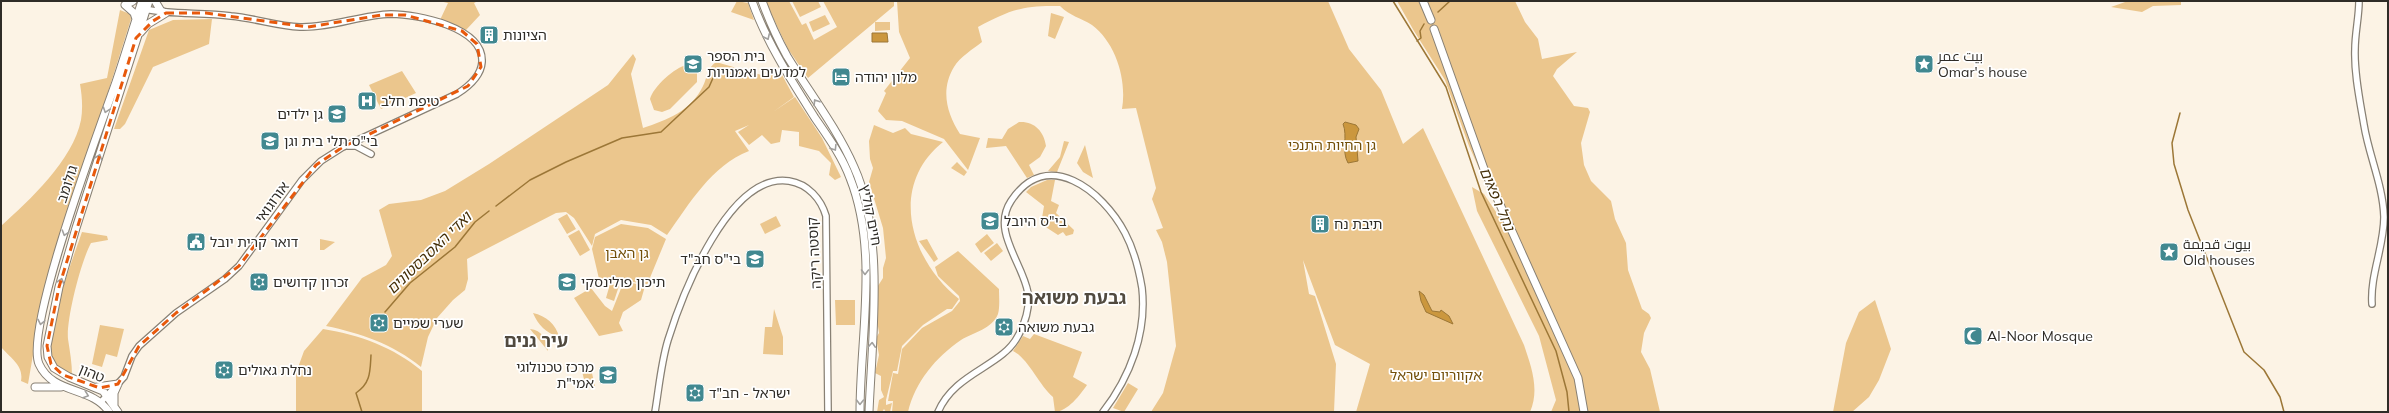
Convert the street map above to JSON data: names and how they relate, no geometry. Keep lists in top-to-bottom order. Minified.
{"streets":{"main road":["גולומב","חיים קוליץ","טהון"],"street":["אורוגואי","קוסטה ריקה"]},"crossings":[["גולומב","טהון"],["אורוגואי","טהון"]],"districts":["גבעת משואה","עיר גנים"],"water":["נחל רפאים","ואדי האסבסטונים"],"parks":["גן החיות התנכי","גן האבן","אקווריום ישראל"],"places":{"building":["הציונות","תיבת נח"],"school or university":["בית הספר למדעים ואמנויות","גן ילדים","בי\"ס תלי בית וגן","בי\"ס היובל","בי\"ס חב\"ד","תיכון פולינסקי","מרכז טכנולוגי אמי\"ת"],"place":["بيت عمر Omar's house","بيوت قديمة Old houses"],"hotel":["מלון יהודה"],"hospital":["טיפת חלב"],"public building":["דואר קרית יובל"],"synagogue":["זכרון קדושים","שערי שמיים","גבעת משואה","נחלת גאולים","ישראל - חב\"ד"],"mosque":["Al-Noor Mosque"]}}
